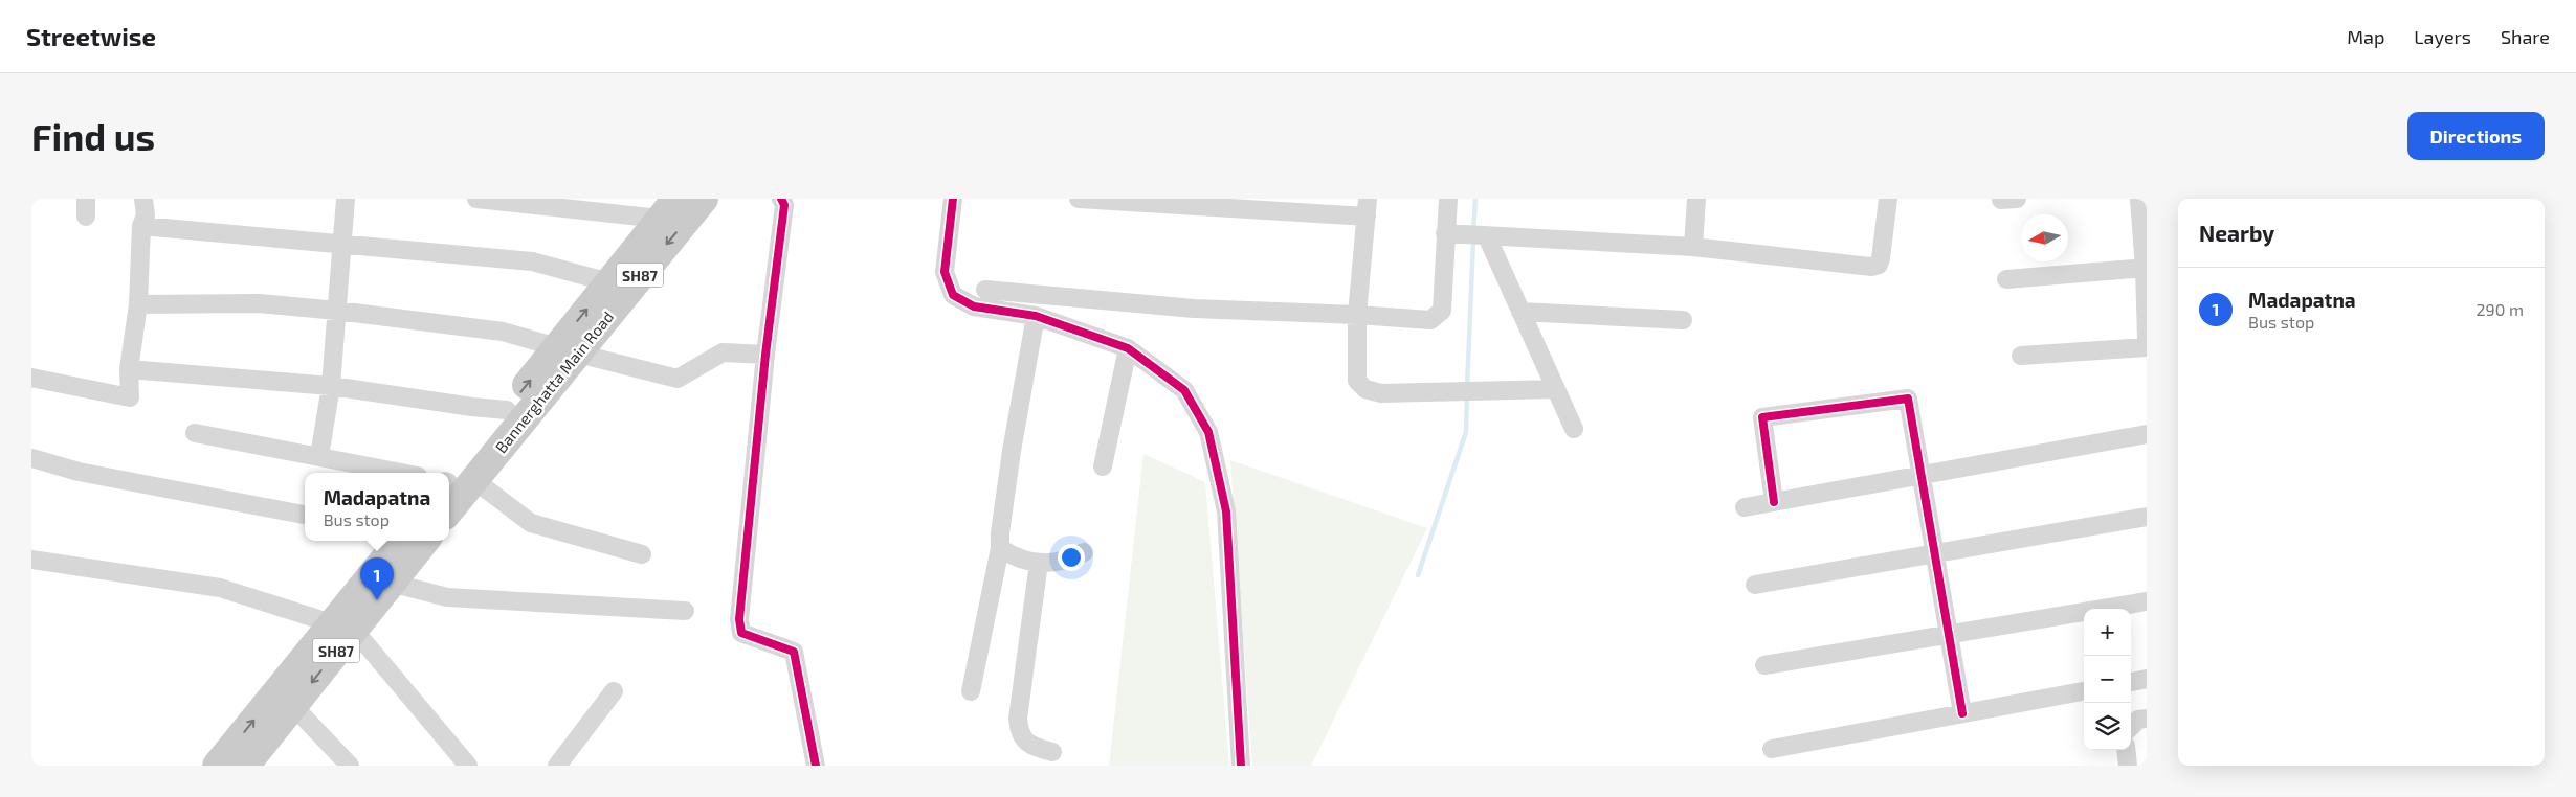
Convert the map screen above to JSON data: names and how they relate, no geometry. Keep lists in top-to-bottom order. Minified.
{"streets":{"main road":["SH87","Bannerghatta Main Road"]},"north":"left","page":{"header":"Streetwise","nav":["Map","Layers","Share"],"buttons":"Directions","title":"Find us","heading":"Nearby","list":[{"mark":"1","name":"Madapatna","note":"Bus stop","value":"290 m"}],"popup":["Madapatna","Bus stop"],"pins":"1","map_buttons":["+","−"]}}
